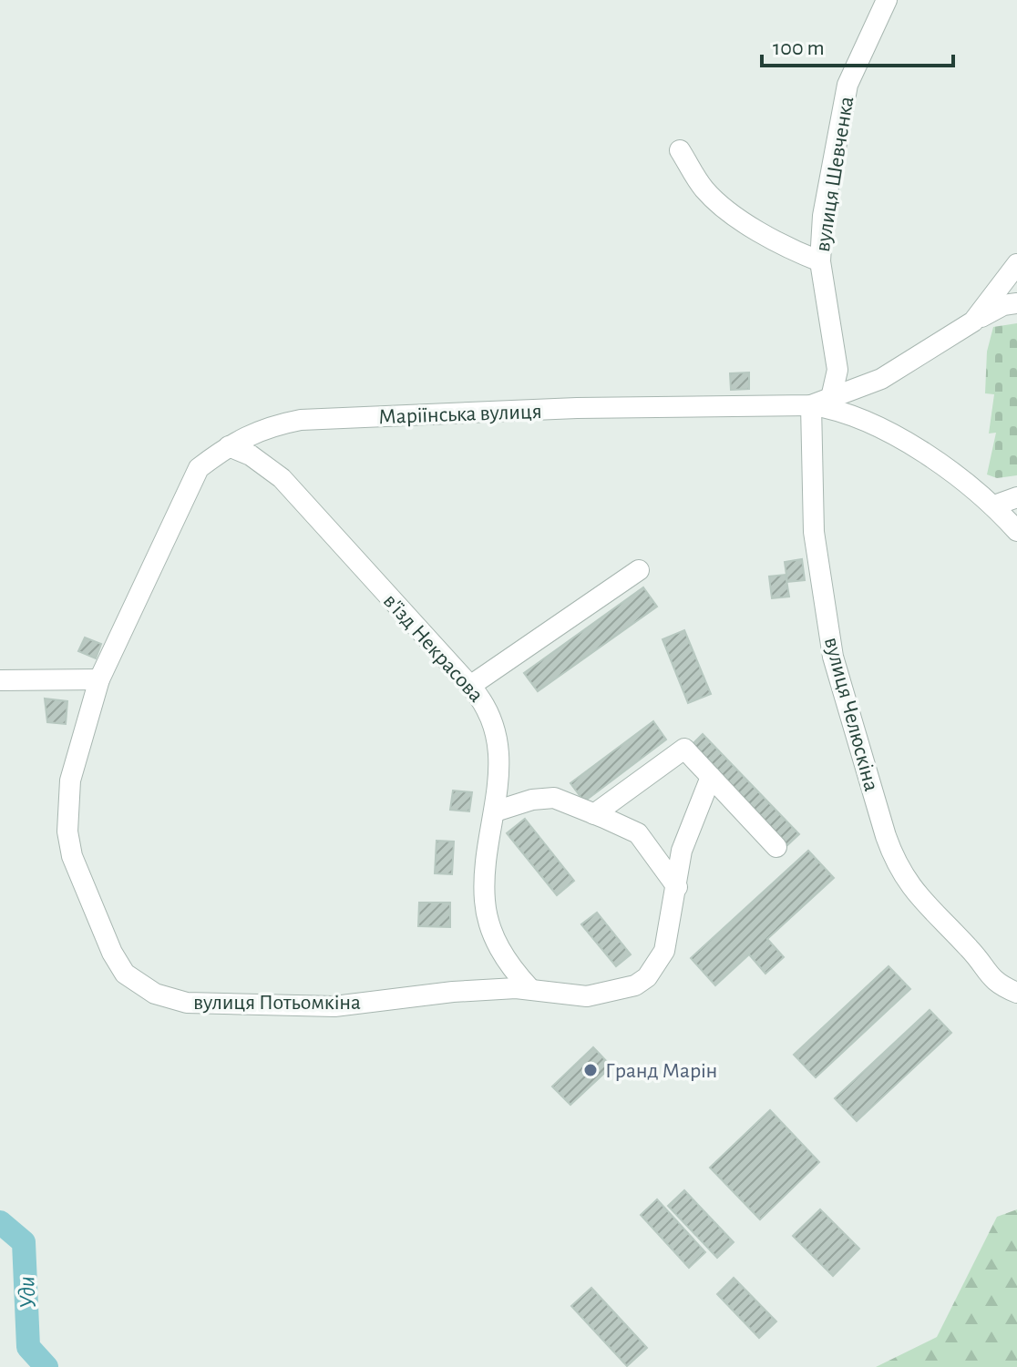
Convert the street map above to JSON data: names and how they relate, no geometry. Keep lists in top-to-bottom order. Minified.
{"streets":{"street":["вулиця Шевченка","Маріїнська вулиця","в'їзд Некрасова","вулиця Челюскіна","вулиця Потьомкіна"]},"crossings":[["вулиця Шевченка","Маріїнська вулиця"],["Маріїнська вулиця","в'їзд Некрасова"],["Маріїнська вулиця","вулиця Челюскіна"],["Маріїнська вулиця","вулиця Потьомкіна"],["в'їзд Некрасова","вулиця Потьомкіна"]],"water":["Уди"],"places":["Гранд Марін"],"scale_bar":"100 m"}
